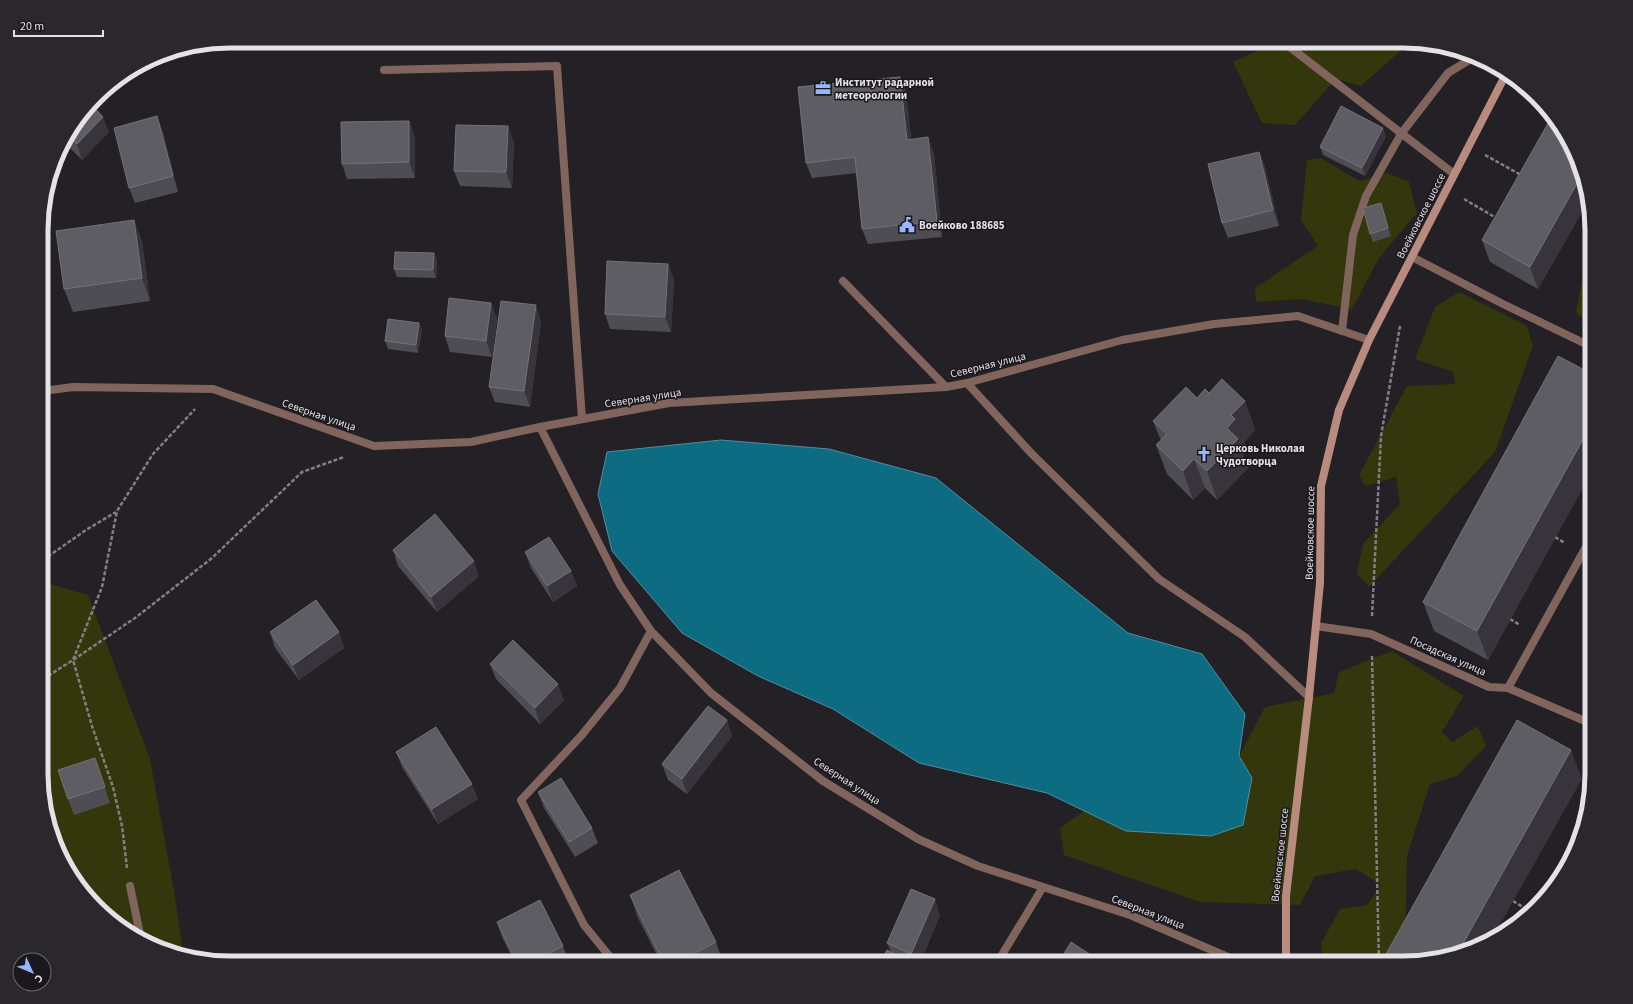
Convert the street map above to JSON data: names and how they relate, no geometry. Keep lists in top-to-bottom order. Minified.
{"streets":{"street":["Воейковское шоссе","Северная улица","Посадская улица"]},"crossings":[["Воейковское шоссе","Северная улица"],["Воейковское шоссе","Посадская улица"]],"places":{"office":["Институт радарной метеорологии"],"public building":["Воейково 188685"],"church":["Церковь Николая Чудотворца"]},"scale_bar":"20 m","north":"bottom right"}
